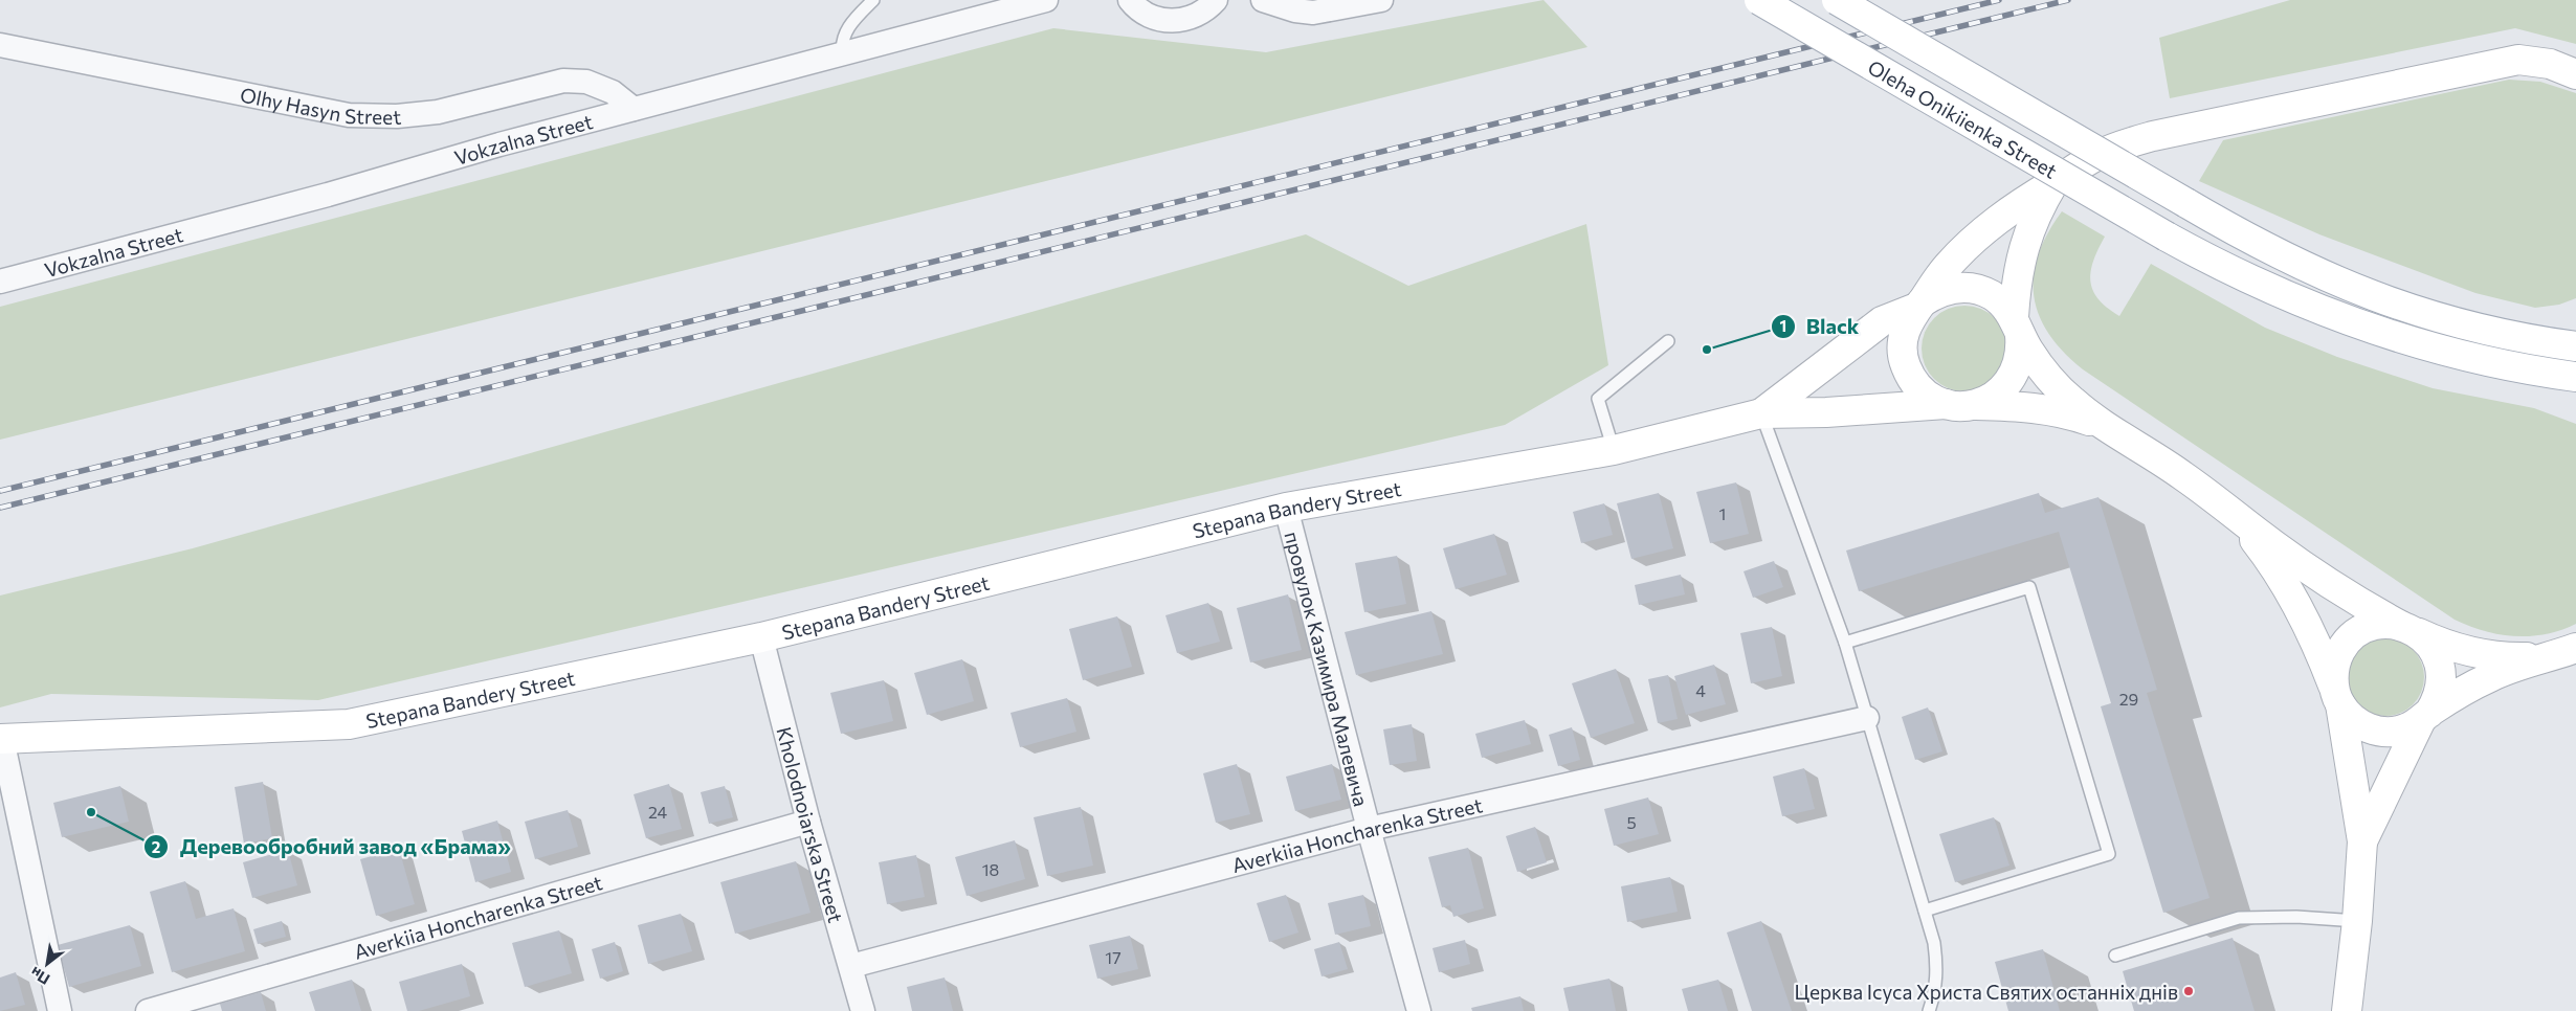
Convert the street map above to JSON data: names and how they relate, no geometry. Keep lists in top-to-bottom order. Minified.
{"streets":{"main road":["Oleha Onikiienka Street","Stepana Bandery Street"],"street":["Olhy Hasyn Street","Vokzalna Street","провулок Казимира Малевича","Kholodnoiarska Street","Averkiia Honcharenka Street"]},"crossings":[["Olhy Hasyn Street","Vokzalna Street"],["Stepana Bandery Street","провулок Казимира Малевича"],["Stepana Bandery Street","Kholodnoiarska Street"],["провулок Казимира Малевича","Averkiia Honcharenka Street"],["Kholodnoiarska Street","Averkiia Honcharenka Street"]],"places":["Black","Деревообробний завод «Брама»","Церква Ісуса Христа Святих останніх днів"],"house_numbers":["1","4","29","24","5","18","17"],"north":"bottom left"}
